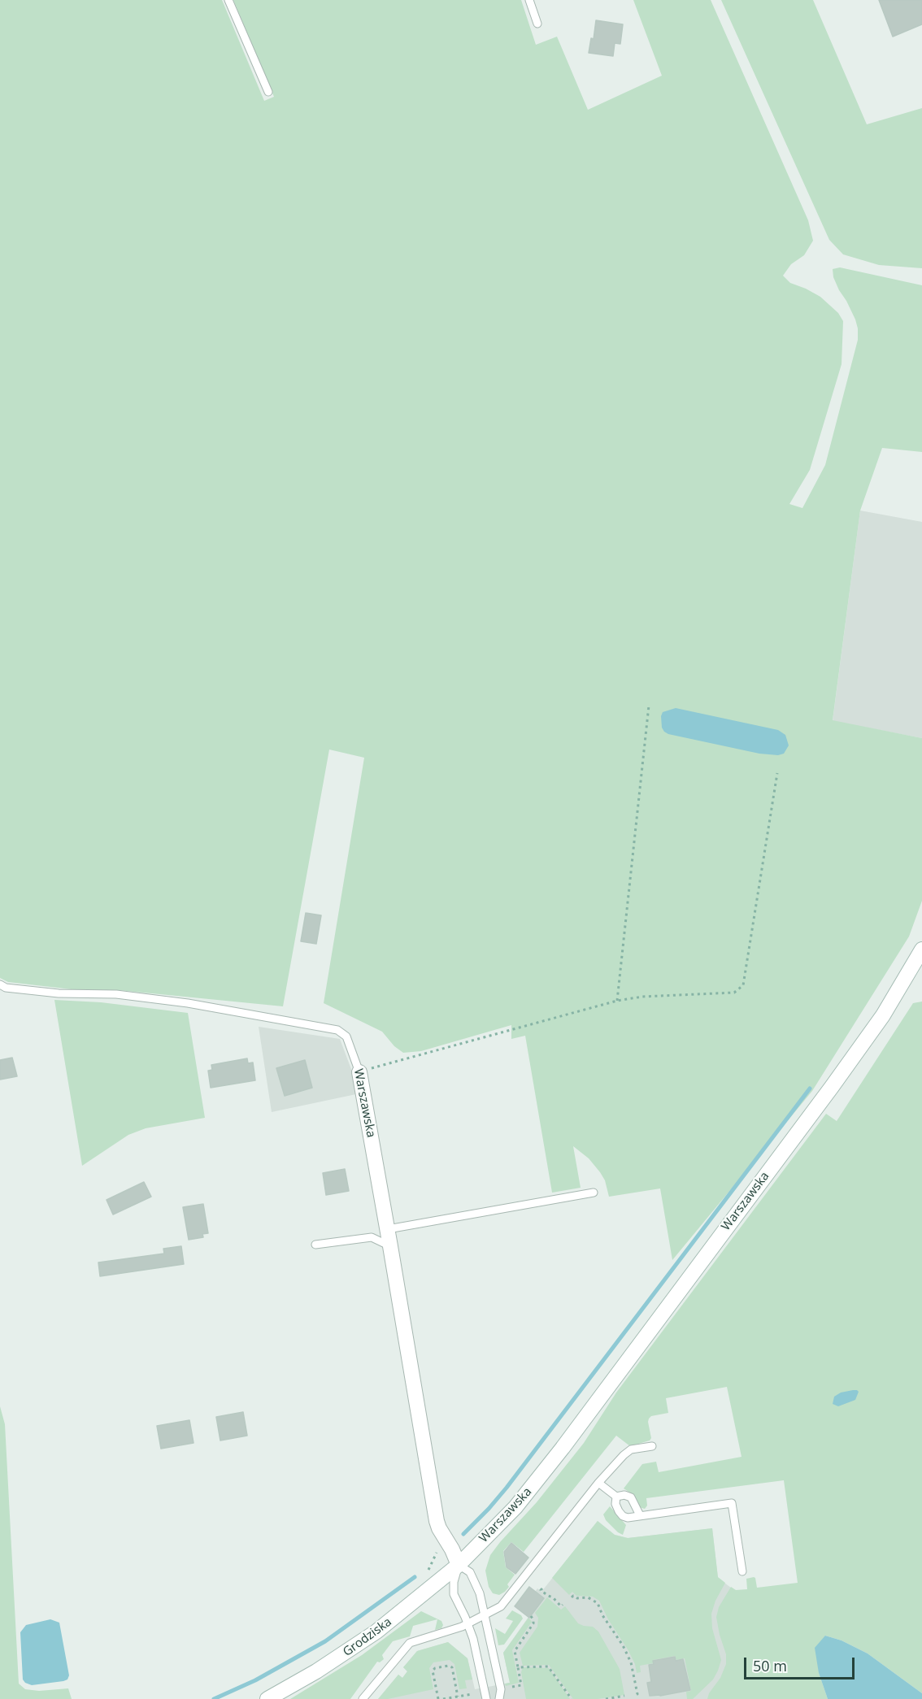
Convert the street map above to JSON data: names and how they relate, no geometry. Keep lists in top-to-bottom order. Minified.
{"streets":{"main road":["Warszawska","Grodziska"]},"crossings":[["Warszawska","Grodziska"]],"scale_bar":"50 m"}
